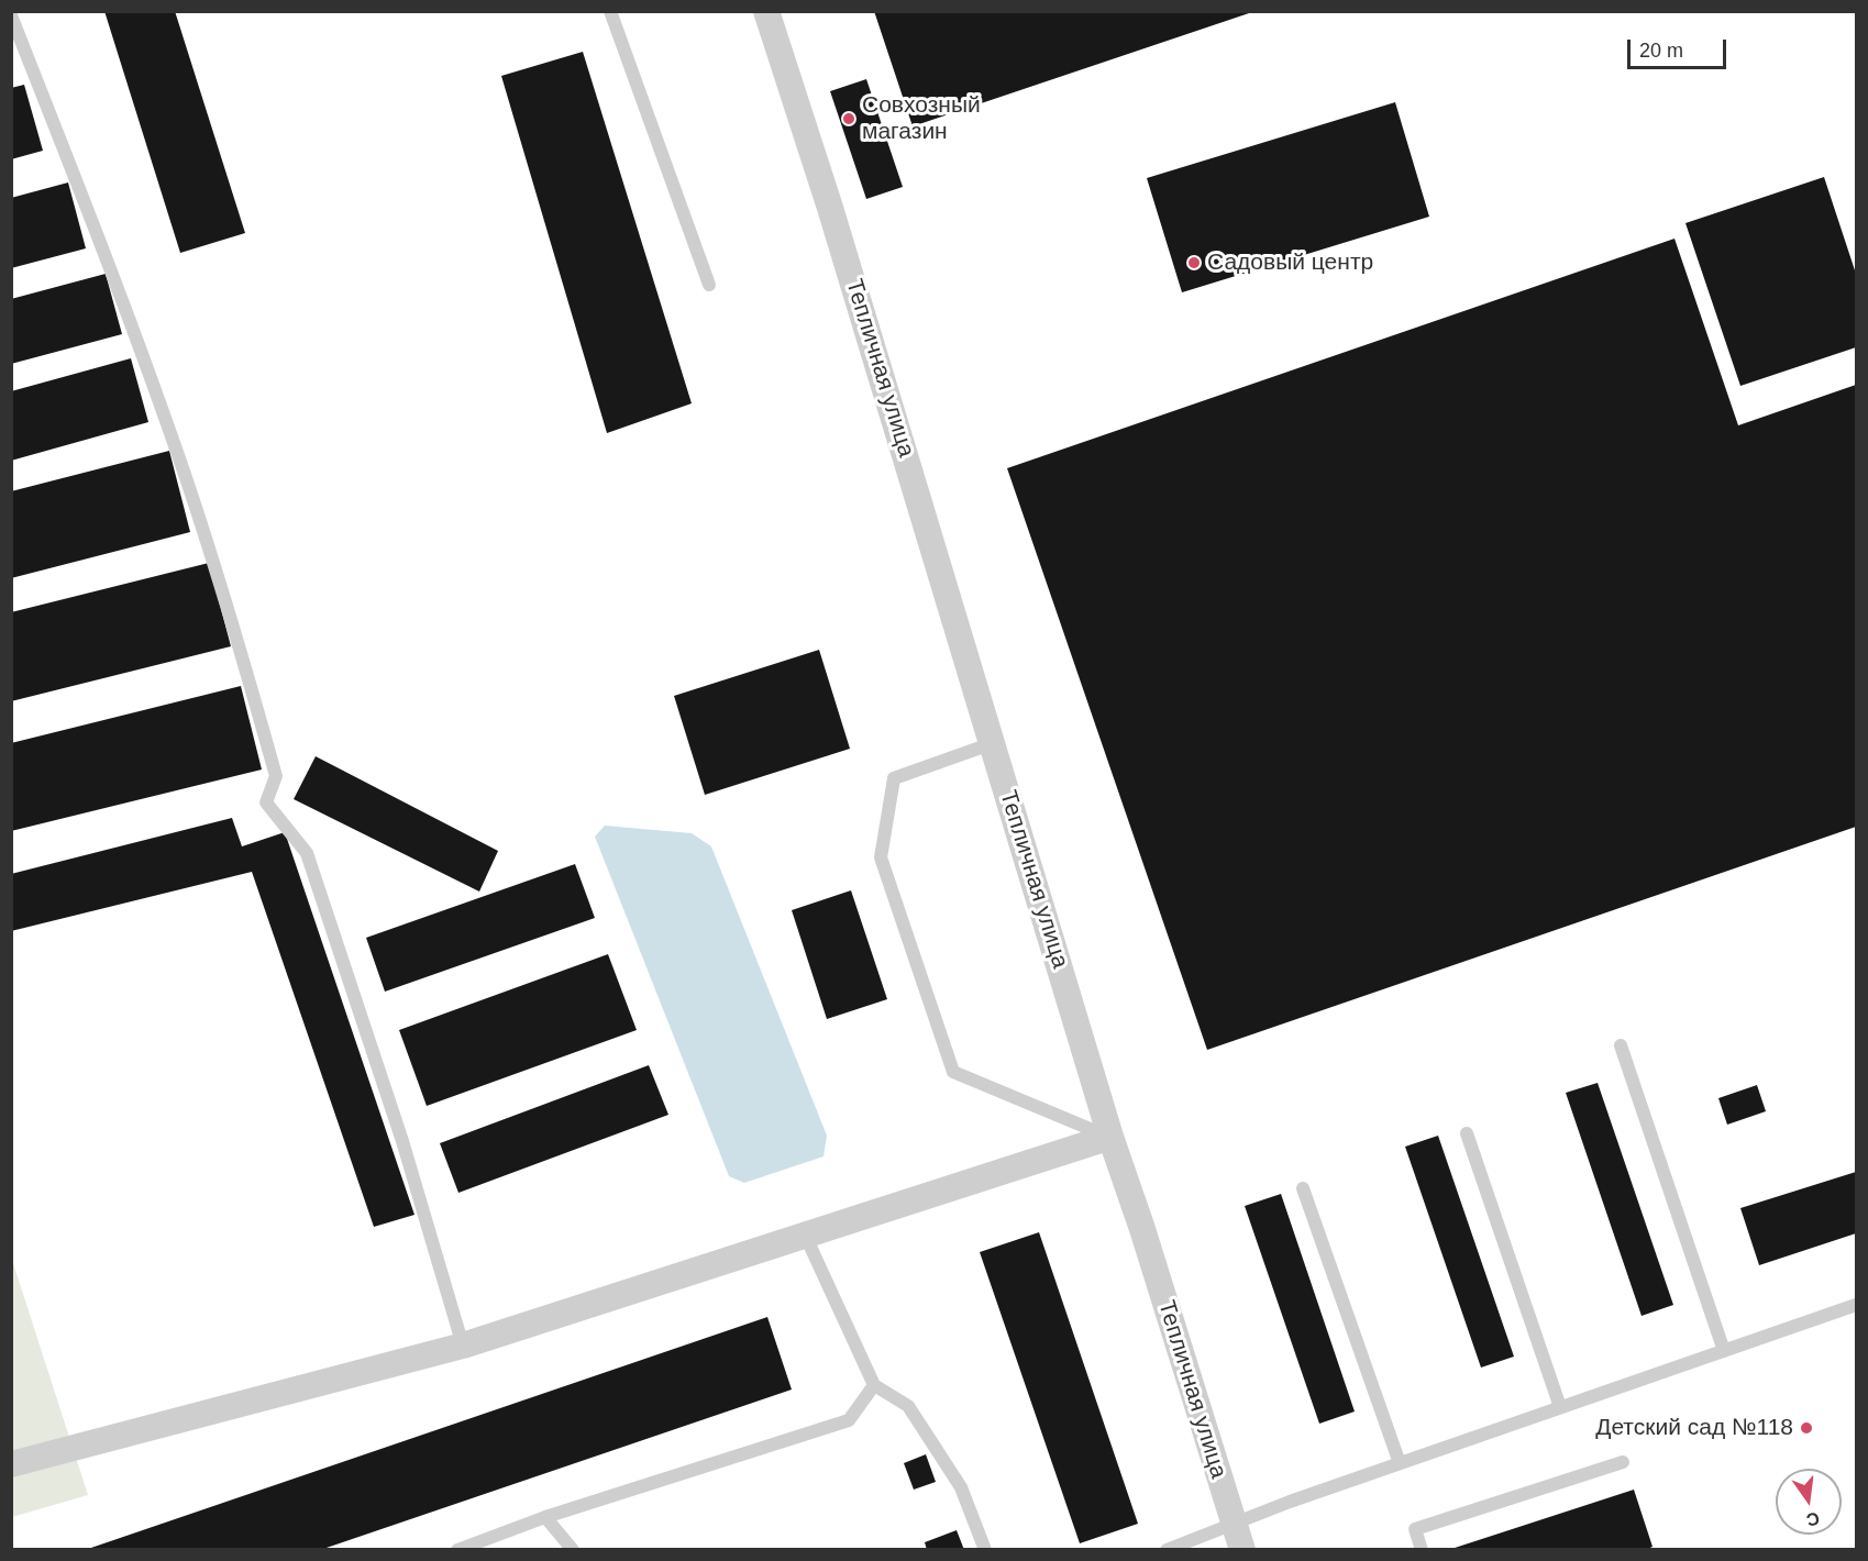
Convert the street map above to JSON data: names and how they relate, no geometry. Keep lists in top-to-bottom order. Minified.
{"streets":{"street":["Тепличная улица"]},"places":["Совхозный магазин","Садовый центр","Детский сад №118"],"scale_bar":"20 m","north":"bottom"}
